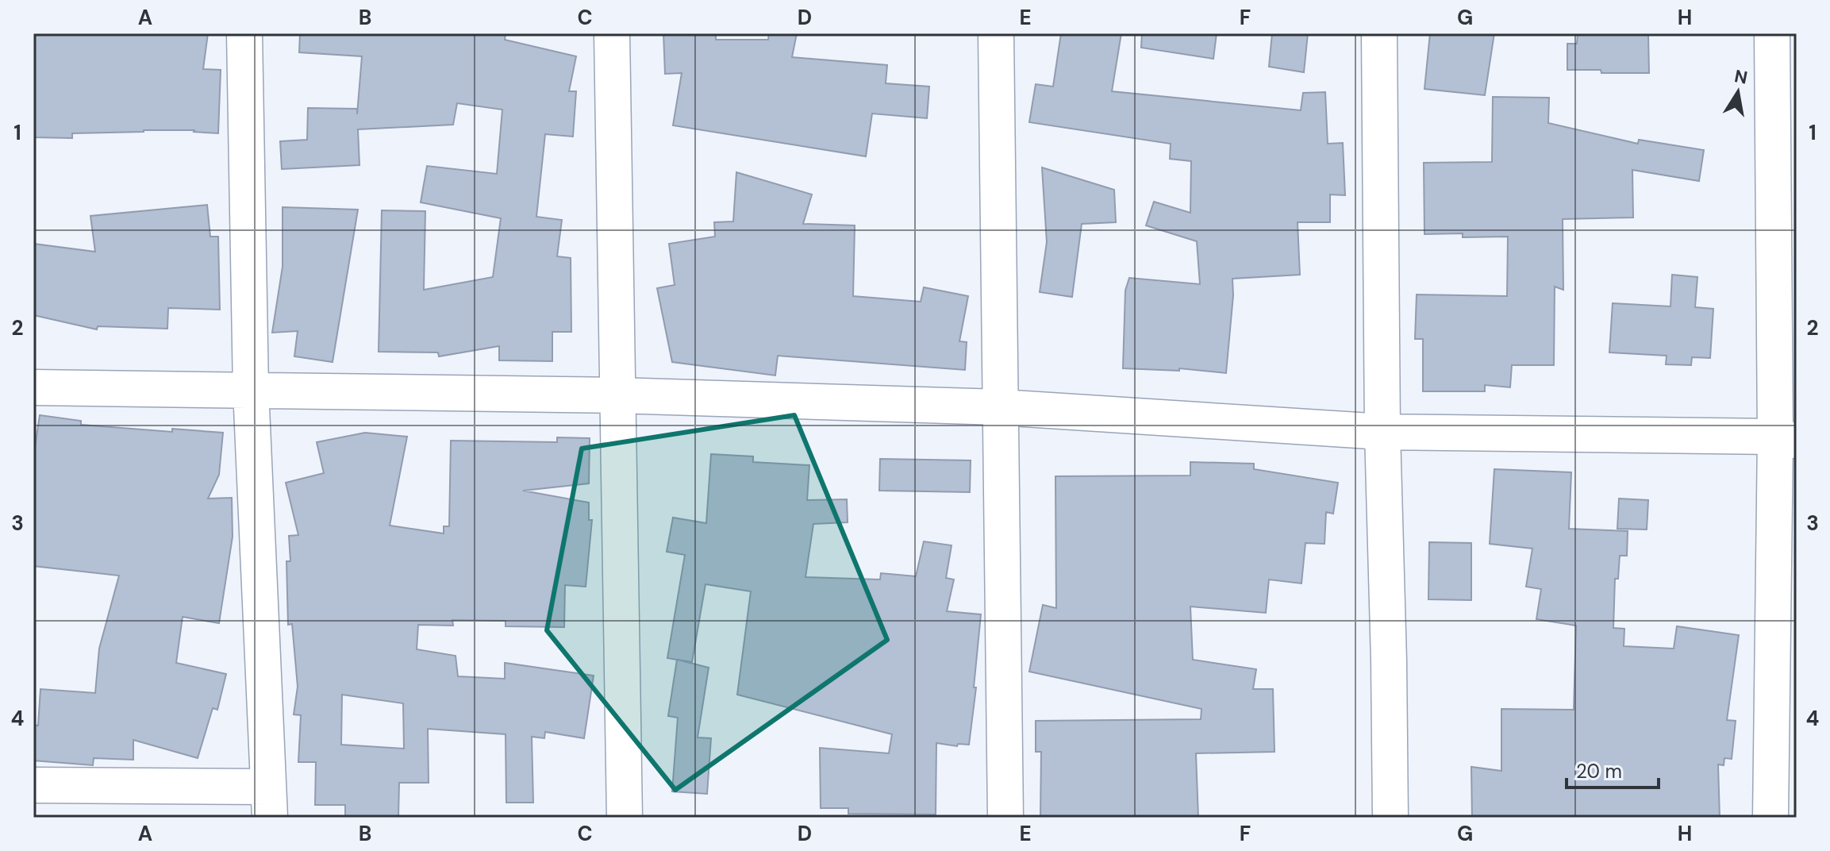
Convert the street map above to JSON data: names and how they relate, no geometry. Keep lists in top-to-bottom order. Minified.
{"scale_bar":"20 m","north":"top","grid":{"columns":["A","B","C","D","E","F","G","H"],"rows":["1","2","3","4"]}}
